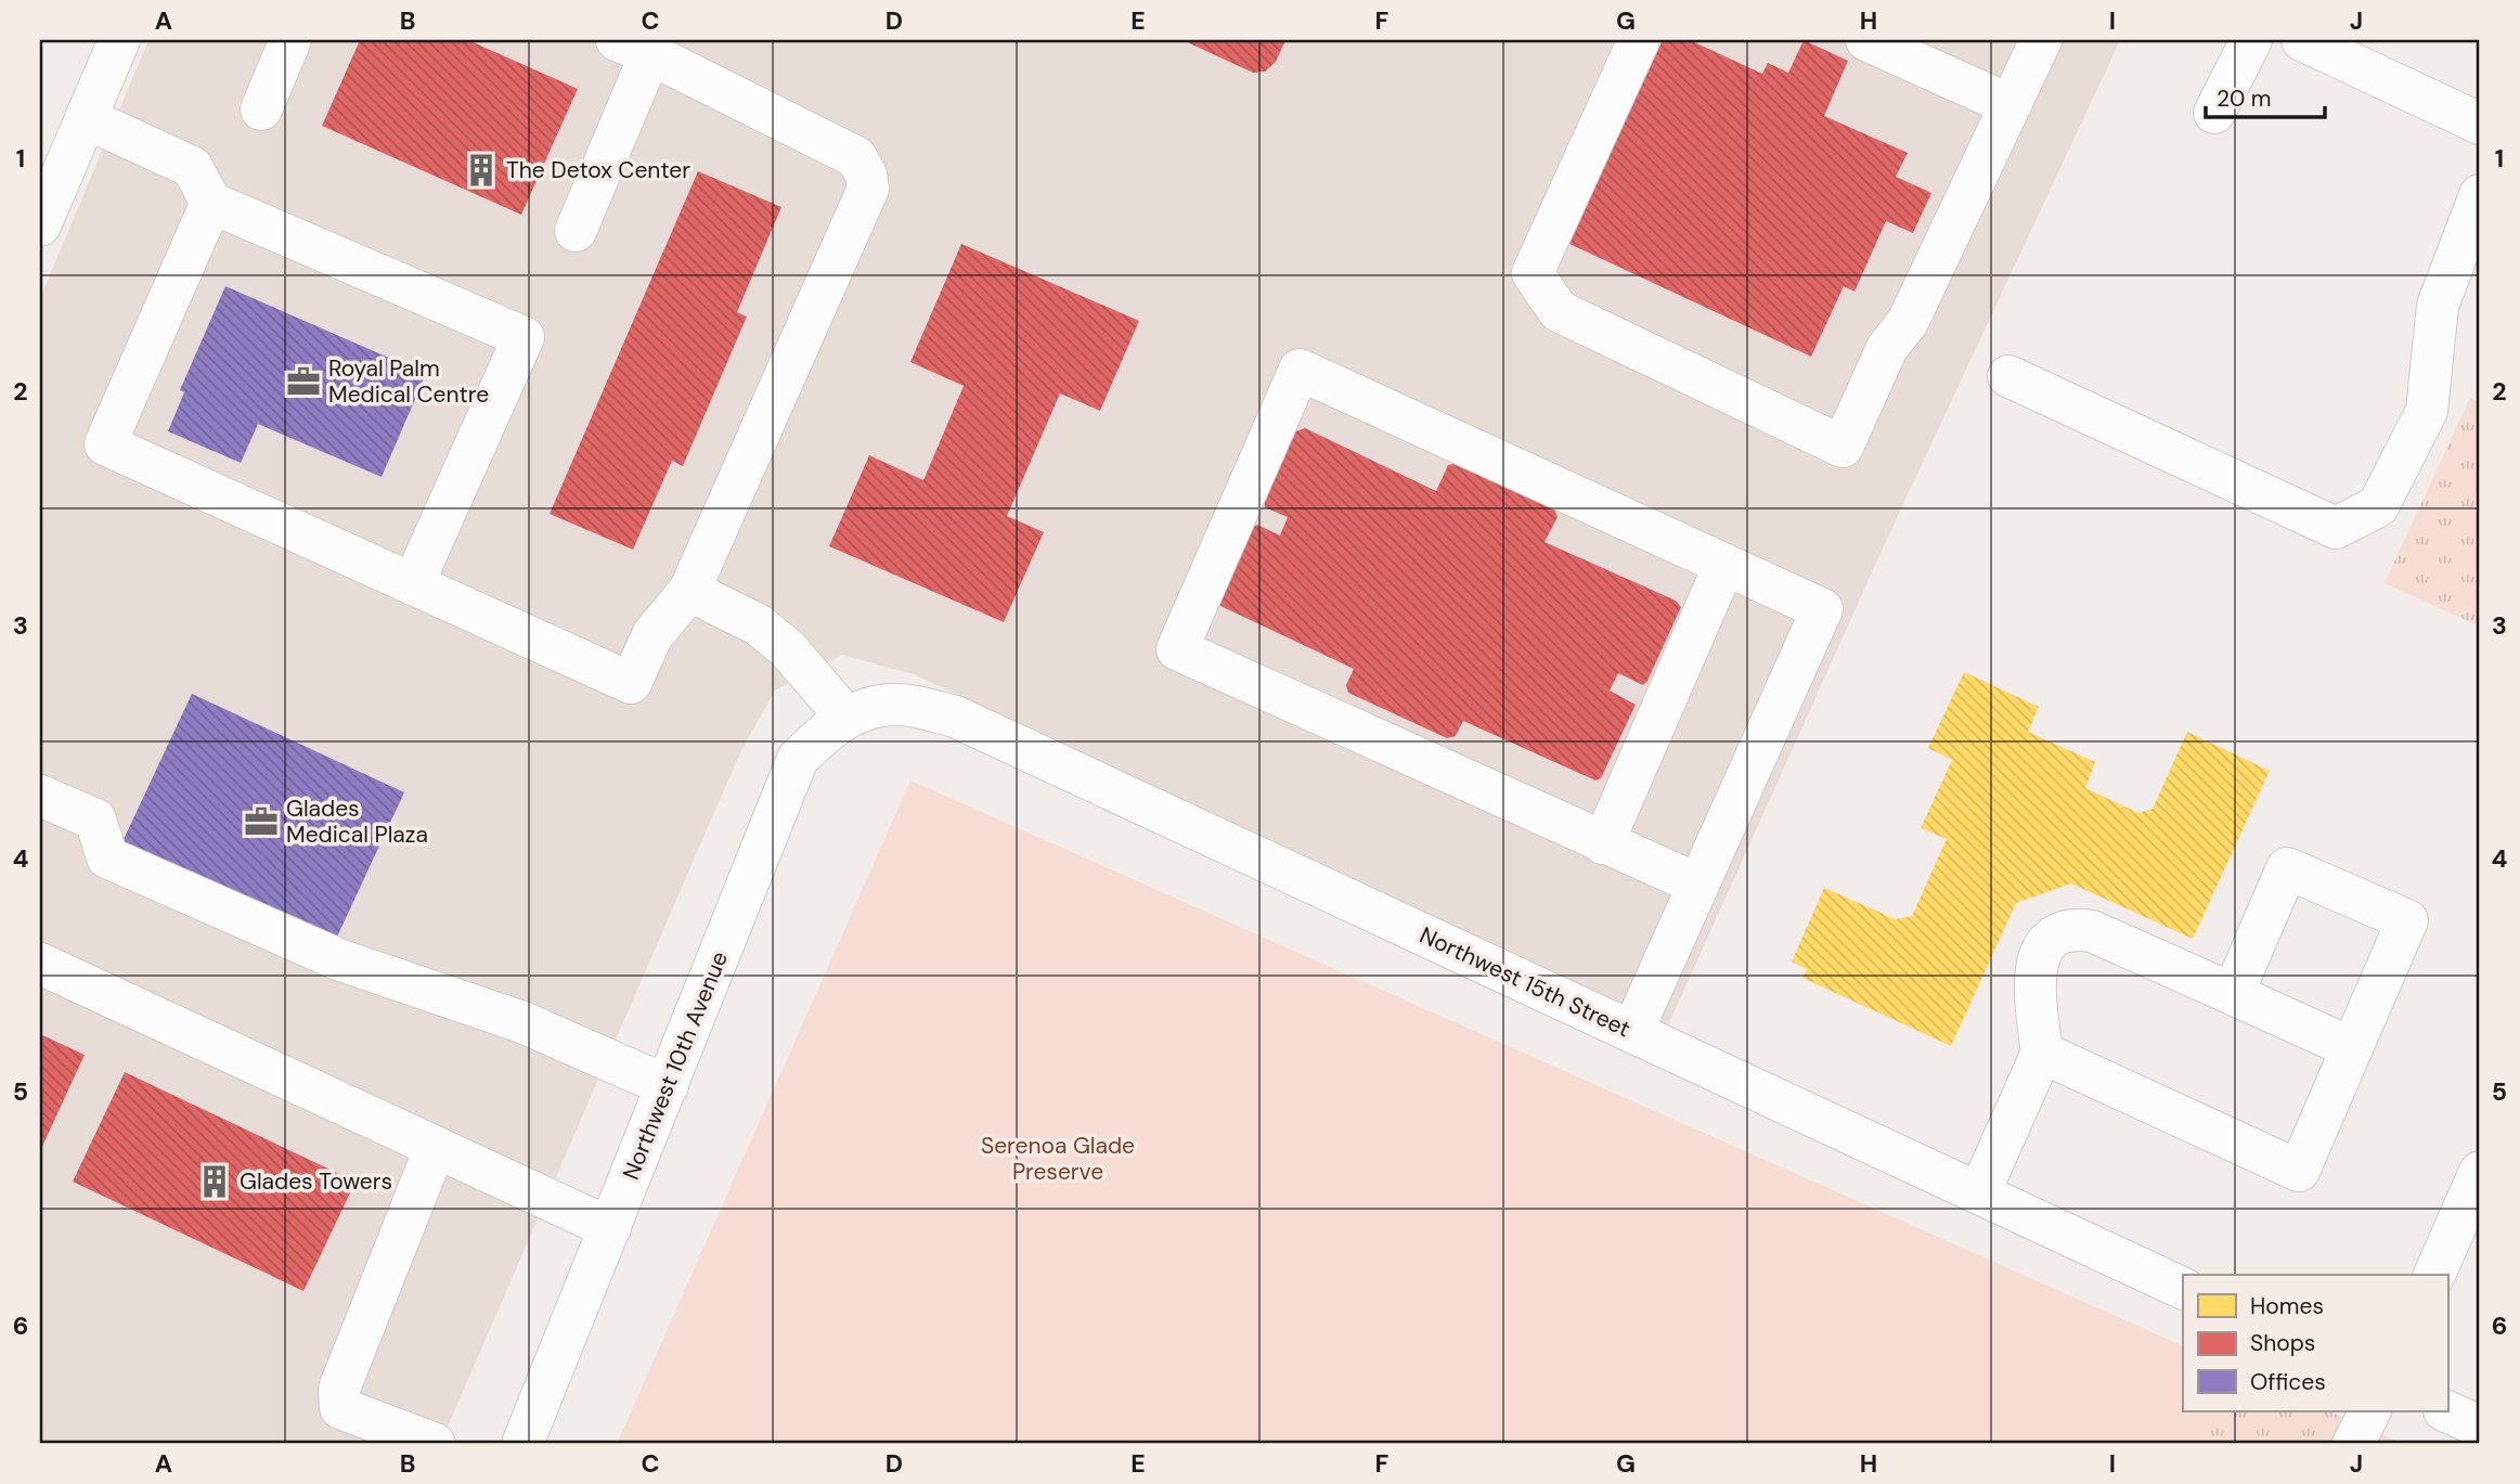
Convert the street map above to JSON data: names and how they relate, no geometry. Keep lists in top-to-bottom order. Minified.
{"streets":{"street":["Northwest 15th Street","Northwest 10th Avenue"]},"crossings":[["Northwest 15th Street","Northwest 10th Avenue"]],"parks":["Serenoa Glade Preserve"],"places":{"building":["The Detox Center","Glades Towers"],"office":["Royal Palm Medical Centre","Glades Medical Plaza"]},"legend":["Homes","Shops","Offices"],"scale_bar":"20 m","grid":{"columns":["A","B","C","D","E","F","G","H","I","J"],"rows":["1","2","3","4","5","6"]}}
